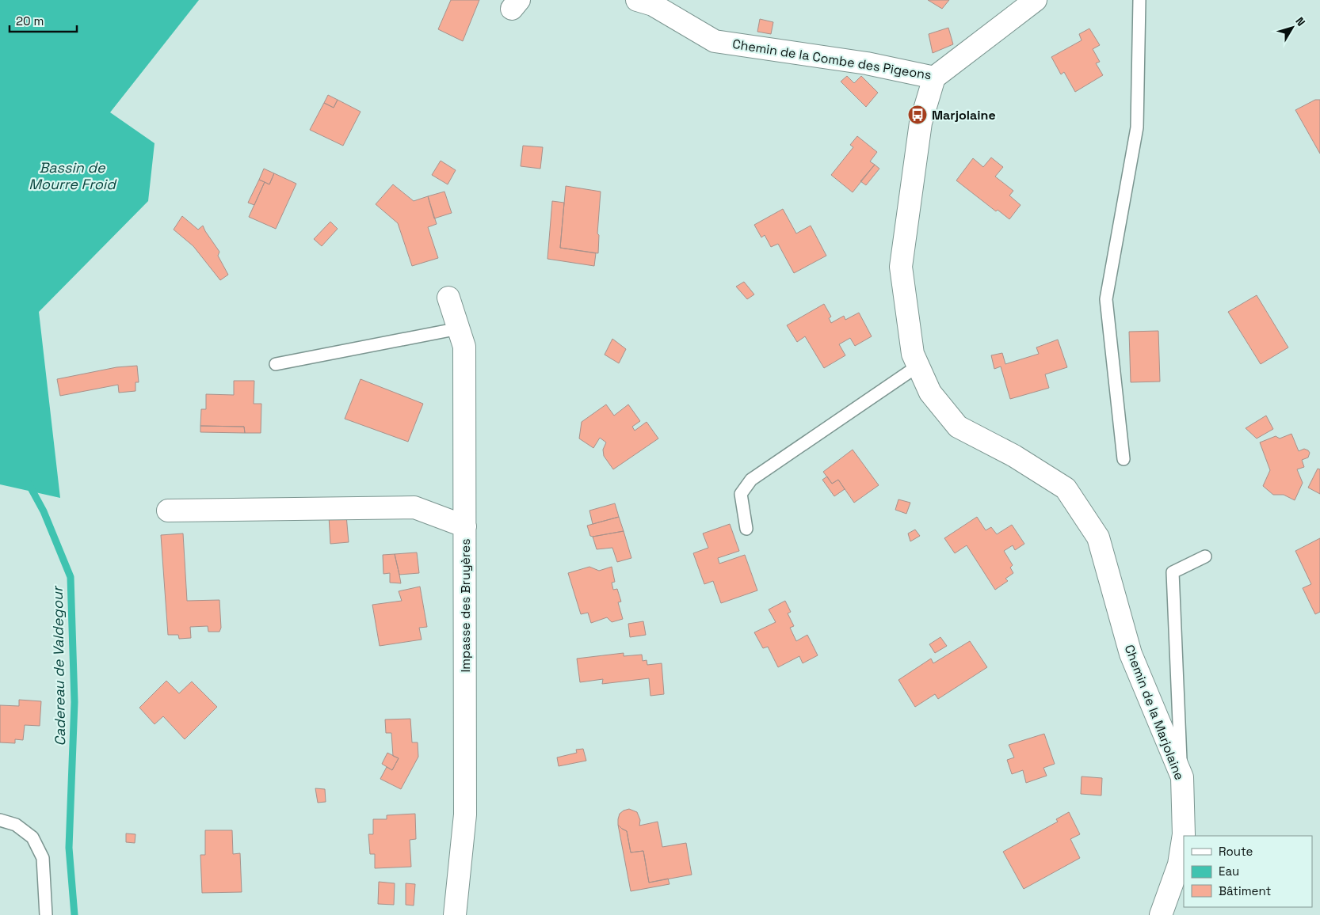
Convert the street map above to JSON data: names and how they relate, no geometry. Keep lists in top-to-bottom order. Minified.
{"streets":{"street":["Chemin de la Combe des Pigeons","Impasse des Bruyères","Chemin de la Marjolaine"]},"crossings":[["Chemin de la Combe des Pigeons","Chemin de la Marjolaine"]],"water":["Bassin de Mourre Froid","Cadereau de Valdegour"],"places":{"bus stop":["Marjolaine"]},"legend":["Route","Eau","Bâtiment"],"scale_bar":"20 m","north":"top right"}
